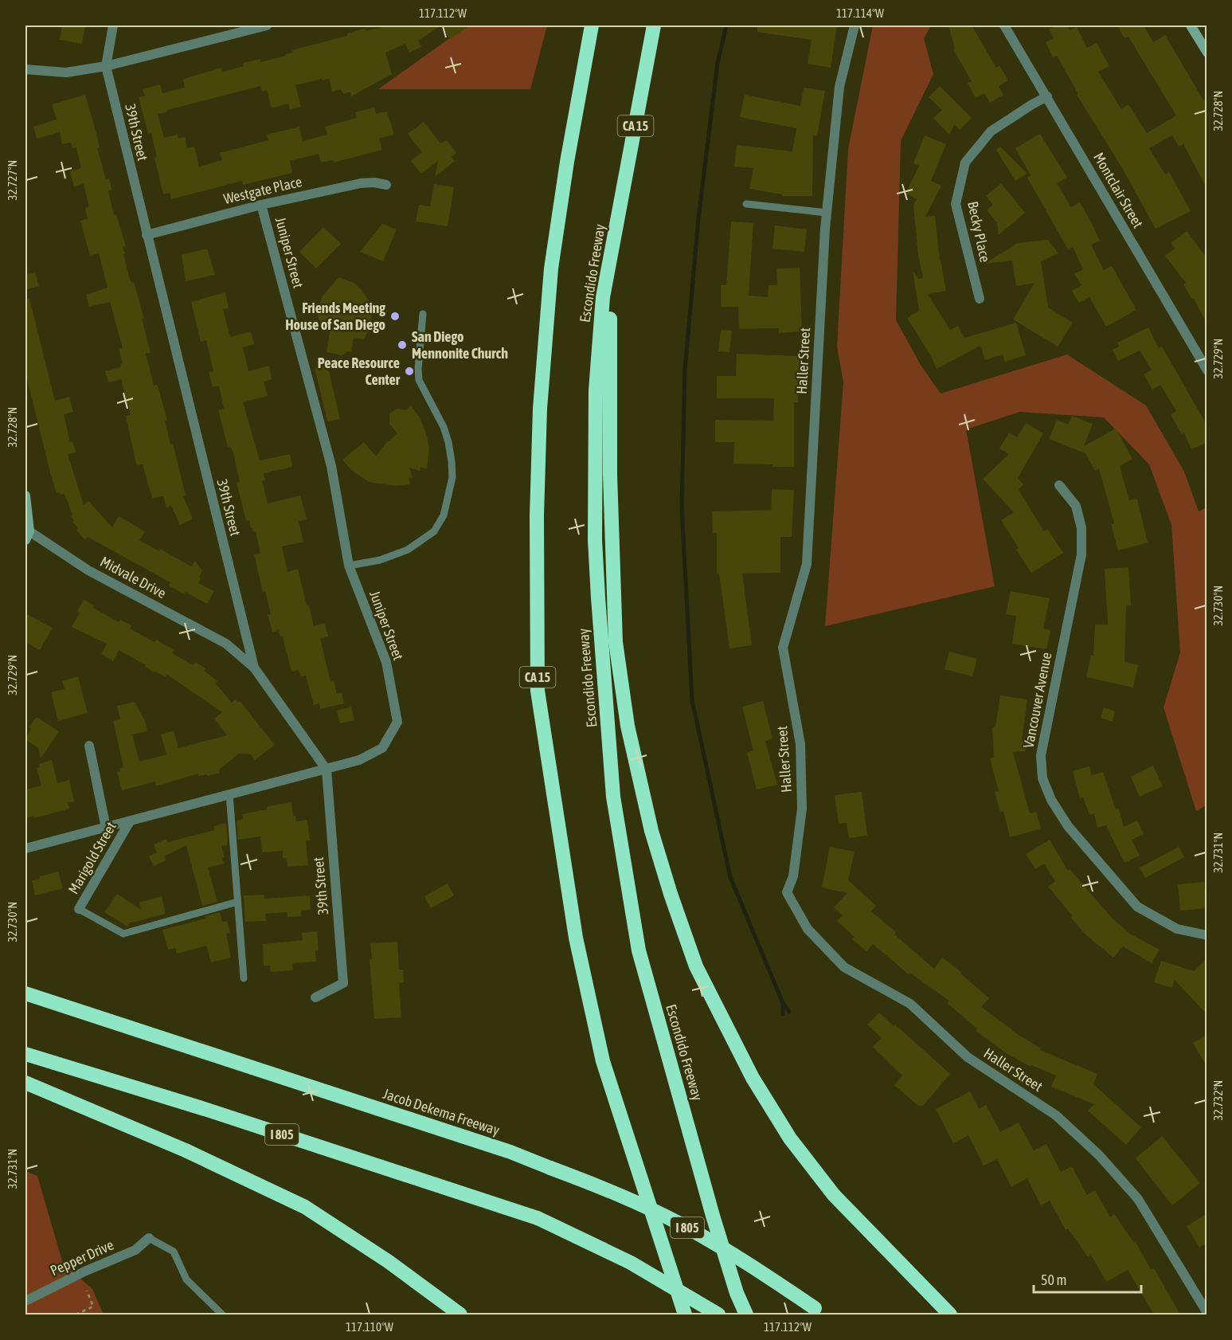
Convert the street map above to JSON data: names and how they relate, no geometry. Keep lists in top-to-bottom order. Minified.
{"streets":{"highway":["CA 15","Escondido Freeway","Jacob Dekema Freeway","I 805"],"street":["39th Street","Westgate Place","Montclair Street","Becky Place","Juniper Street","Haller Street","Midvale Drive","Vancouver Avenue","Marigold Street","Pepper Drive"]},"crossings":[["39th Street","Westgate Place"],["39th Street","Juniper Street"],["39th Street","Midvale Drive"],["Westgate Place","Juniper Street"],["Montclair Street","Becky Place"],["Juniper Street","Marigold Street"]],"places":["Friends Meeting House of San Diego","San Diego Mennonite Church","Peace Resource Center"],"scale_bar":"50 m","coordinates":["117.112°W","117.114°W","32.728°N","32.727°N","32.729°N","32.730°N","32.731°N","32.732°N","117.110°W"]}
